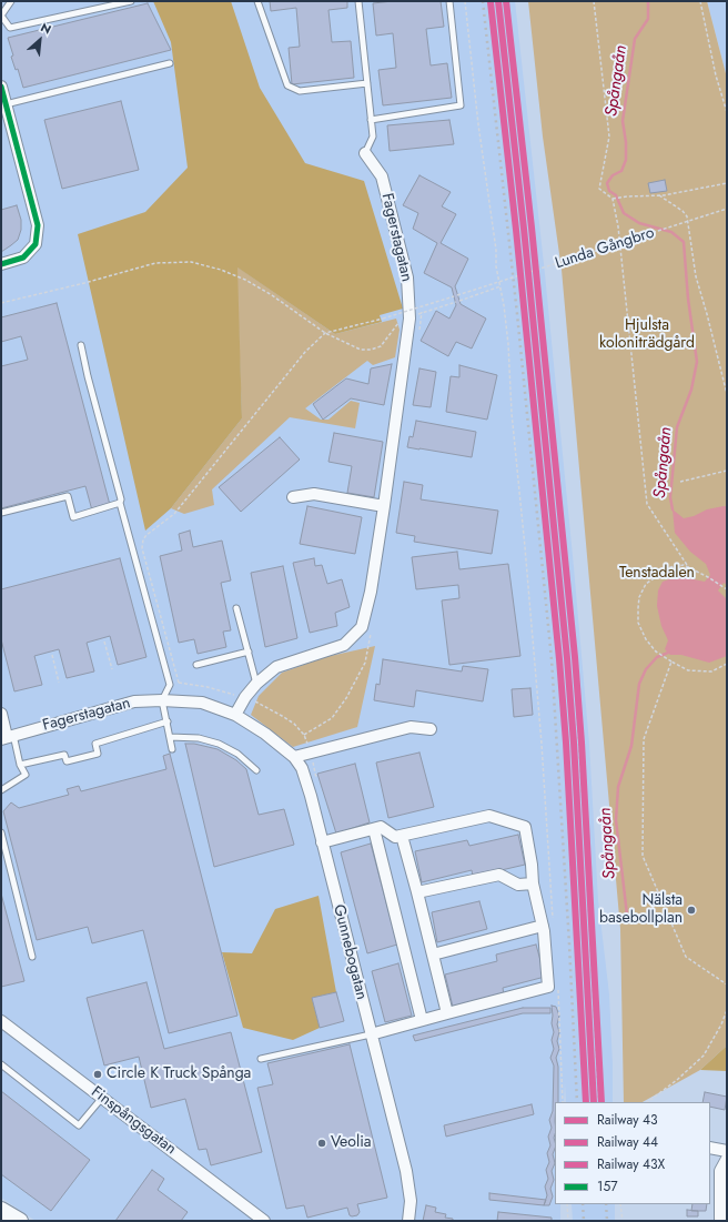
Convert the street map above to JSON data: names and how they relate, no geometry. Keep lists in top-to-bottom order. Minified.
{"streets":{"street":["Fagerstagatan","Gunnebogatan","Finspångsgatan"],"path":["Lunda Gångbro"]},"crossings":[["Fagerstagatan","Gunnebogatan"]],"water":["Spångaån"],"parks":["Hjulsta koloniträdgård","Tenstadalen"],"places":["Nälsta basebollplan","Circle K Truck Spånga","Veolia"],"lines":["rail line 43","rail line 43X","rail line 44","transit line 157"],"legend":["Railway 43","Railway 44","Railway 43X","157"],"north":"top right"}
